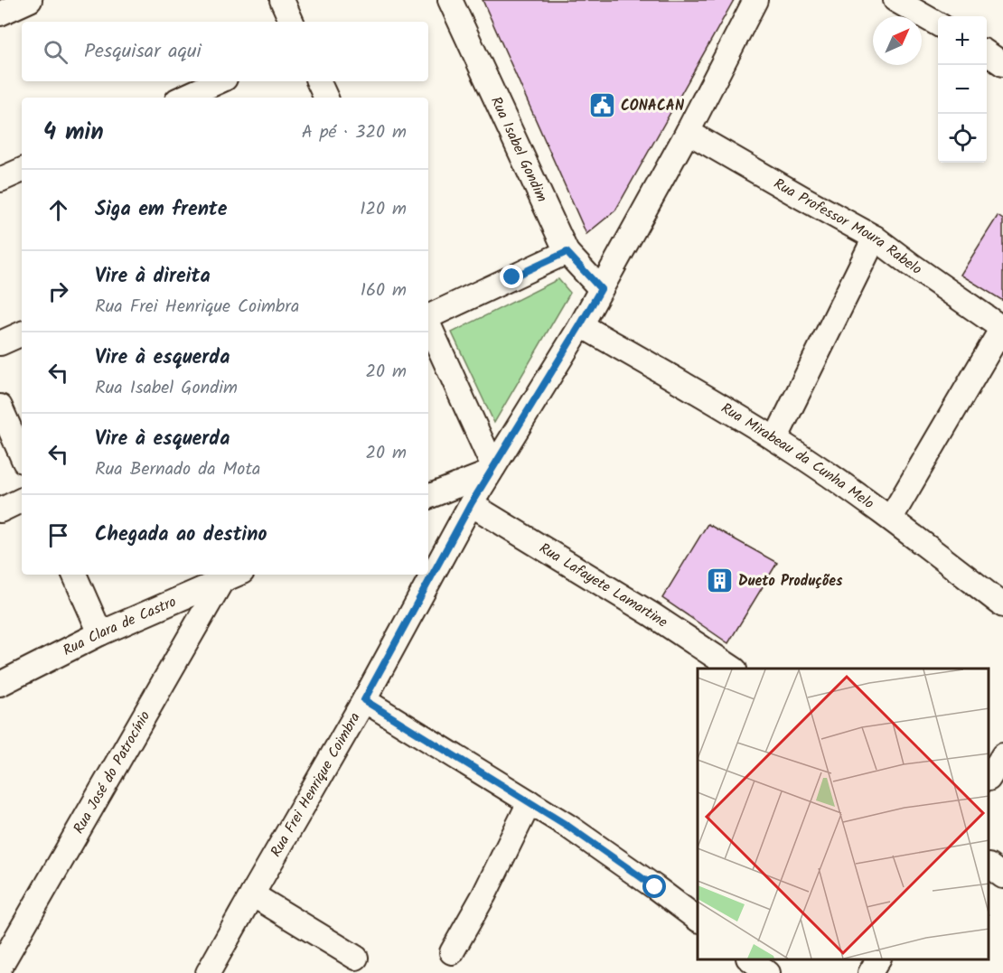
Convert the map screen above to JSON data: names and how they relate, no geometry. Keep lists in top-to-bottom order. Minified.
{"streets":{"street":["Rua Isabel Gondim","Rua Professor Moura Rabelo","Rua Mirabeau da Cunha Melo","Rua Lafayete Lamartine","Rua Clara de Castro","Rua José do Patrocínio","Rua Frei Henrique Coimbra"]},"crossings":[["Rua Isabel Gondim","Rua Frei Henrique Coimbra"],["Rua Professor Moura Rabelo","Rua Frei Henrique Coimbra"],["Rua Mirabeau da Cunha Melo","Rua Frei Henrique Coimbra"],["Rua Lafayete Lamartine","Rua Frei Henrique Coimbra"],["Rua Clara de Castro","Rua José do Patrocínio"]],"places":{"public building":["CONACAN"],"building":["Dueto Produções"]},"north":"top right","page":{"map_buttons":["+","−"],"search":"Pesquisar aqui","heading":["4 min","A pé · 320 m"],"list":[["Siga em frente","120 m"],["Vire à direita","Rua Frei Henrique Coimbra","160 m"],["Vire à esquerda","Rua Isabel Gondim","20 m"],["Vire à esquerda","Rua Bernado da Mota","20 m"],"Chegada ao destino"]}}
